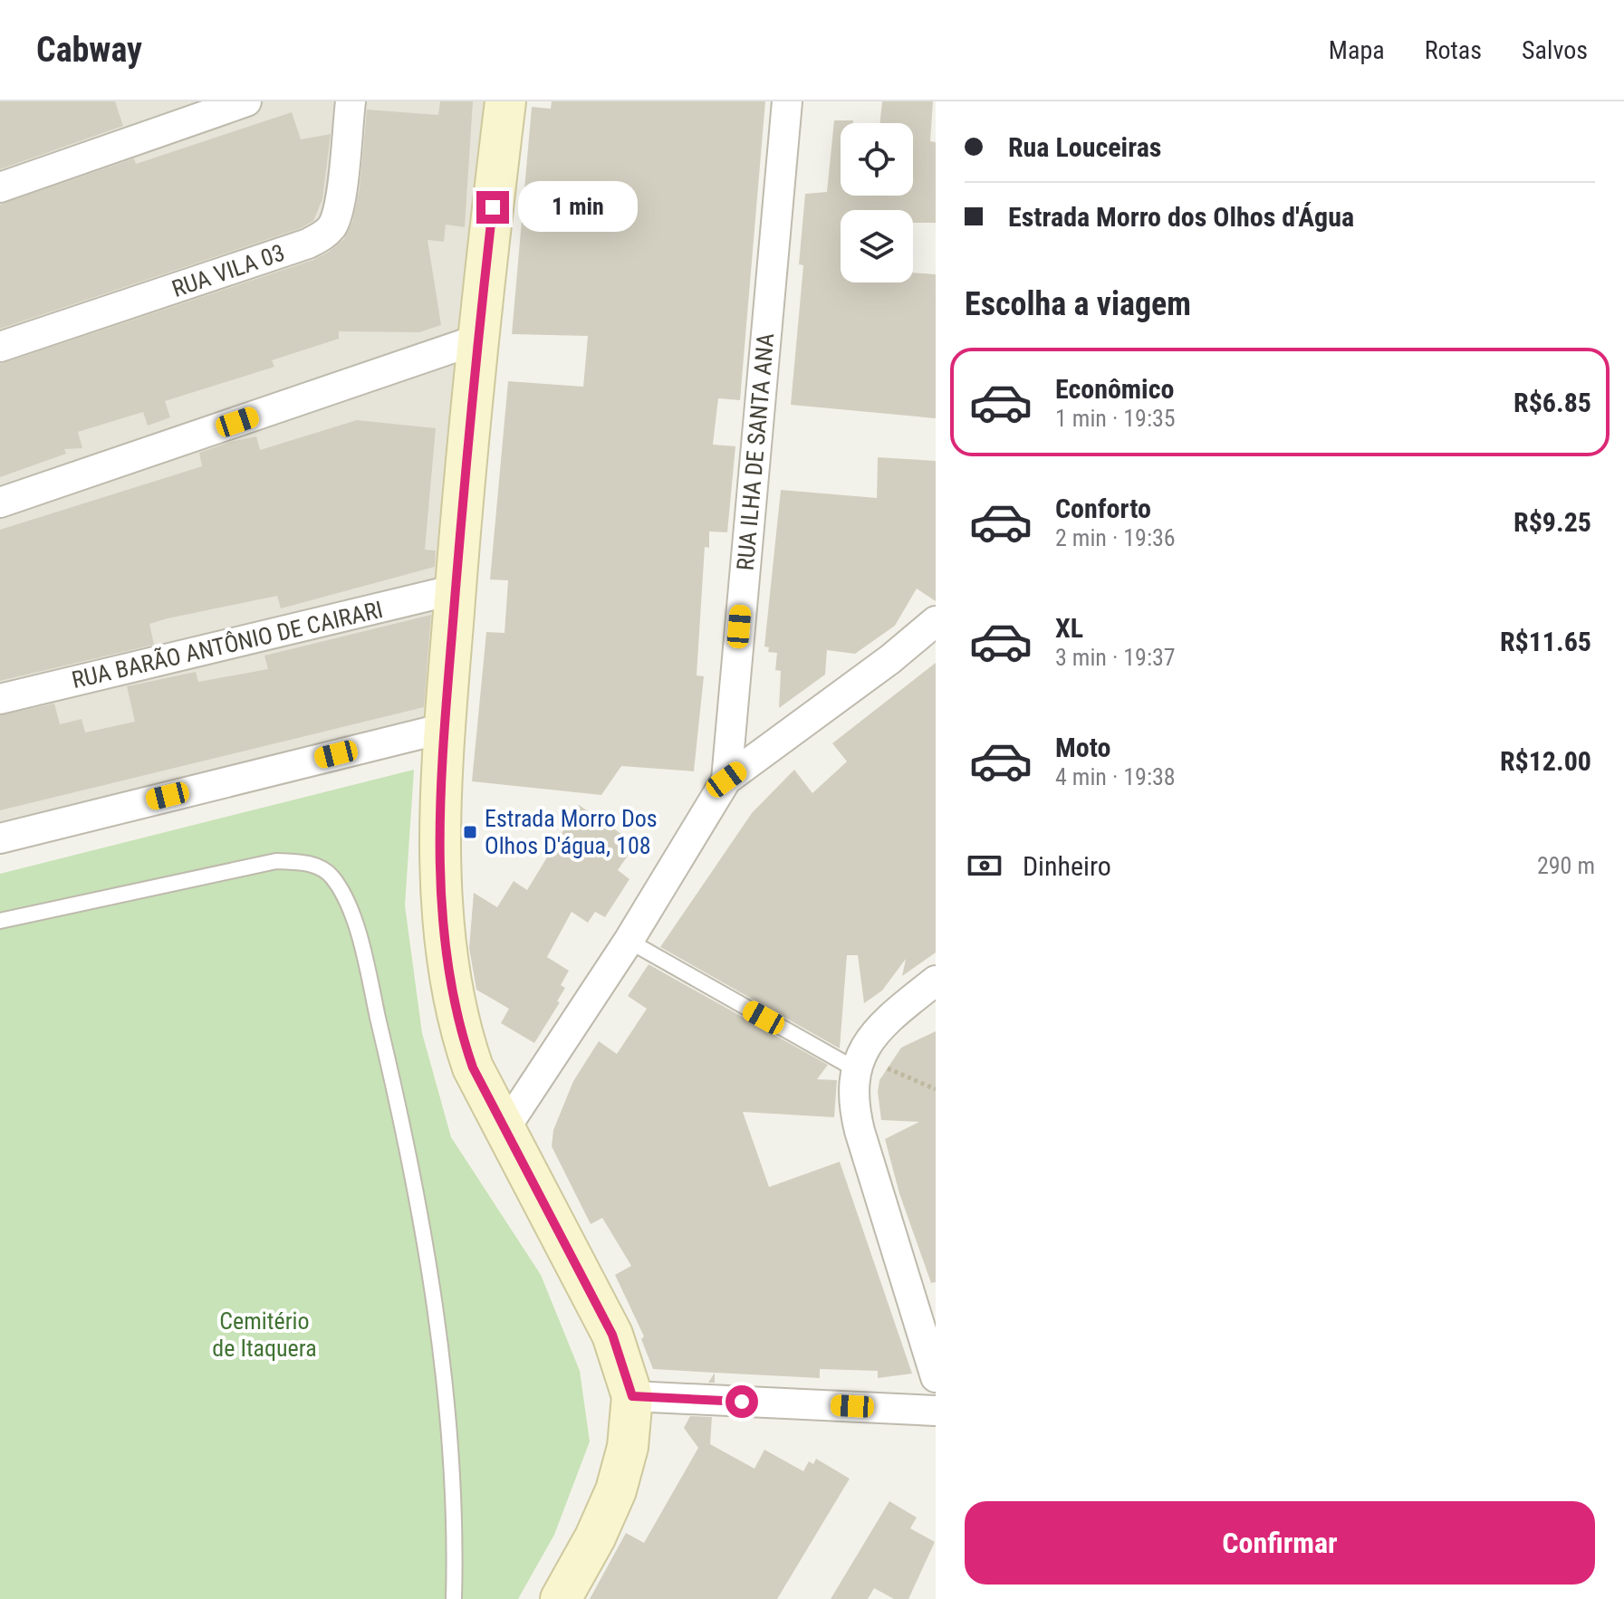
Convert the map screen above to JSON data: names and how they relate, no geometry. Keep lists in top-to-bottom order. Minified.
{"streets":{"street":["RUA VILA 03","RUA ILHA DE SANTA ANA","RUA BARÃO ANTÔNIO DE CAIRARI"]},"parks":["Cemitério de Itaquera"],"places":{"transit":["Estrada Morro Dos Olhos D'água, 108"]},"page":{"header":"Cabway","nav":["Mapa","Rotas","Salvos"],"banner":["Rua Louceiras","Estrada Morro dos Olhos d'Água"],"bubble":"1 min","heading":"Escolha a viagem","list":[{"name":"Econômico","note":"1 min · 19:35","value":"R$6.85"},{"name":"Conforto","note":"2 min · 19:36","value":"R$9.25"},{"name":"XL","note":"3 min · 19:37","value":"R$11.65"},{"name":"Moto","note":"4 min · 19:38","value":"R$12.00"}],"pay":["Dinheiro","290 m"],"buttons":"Confirmar"}}
